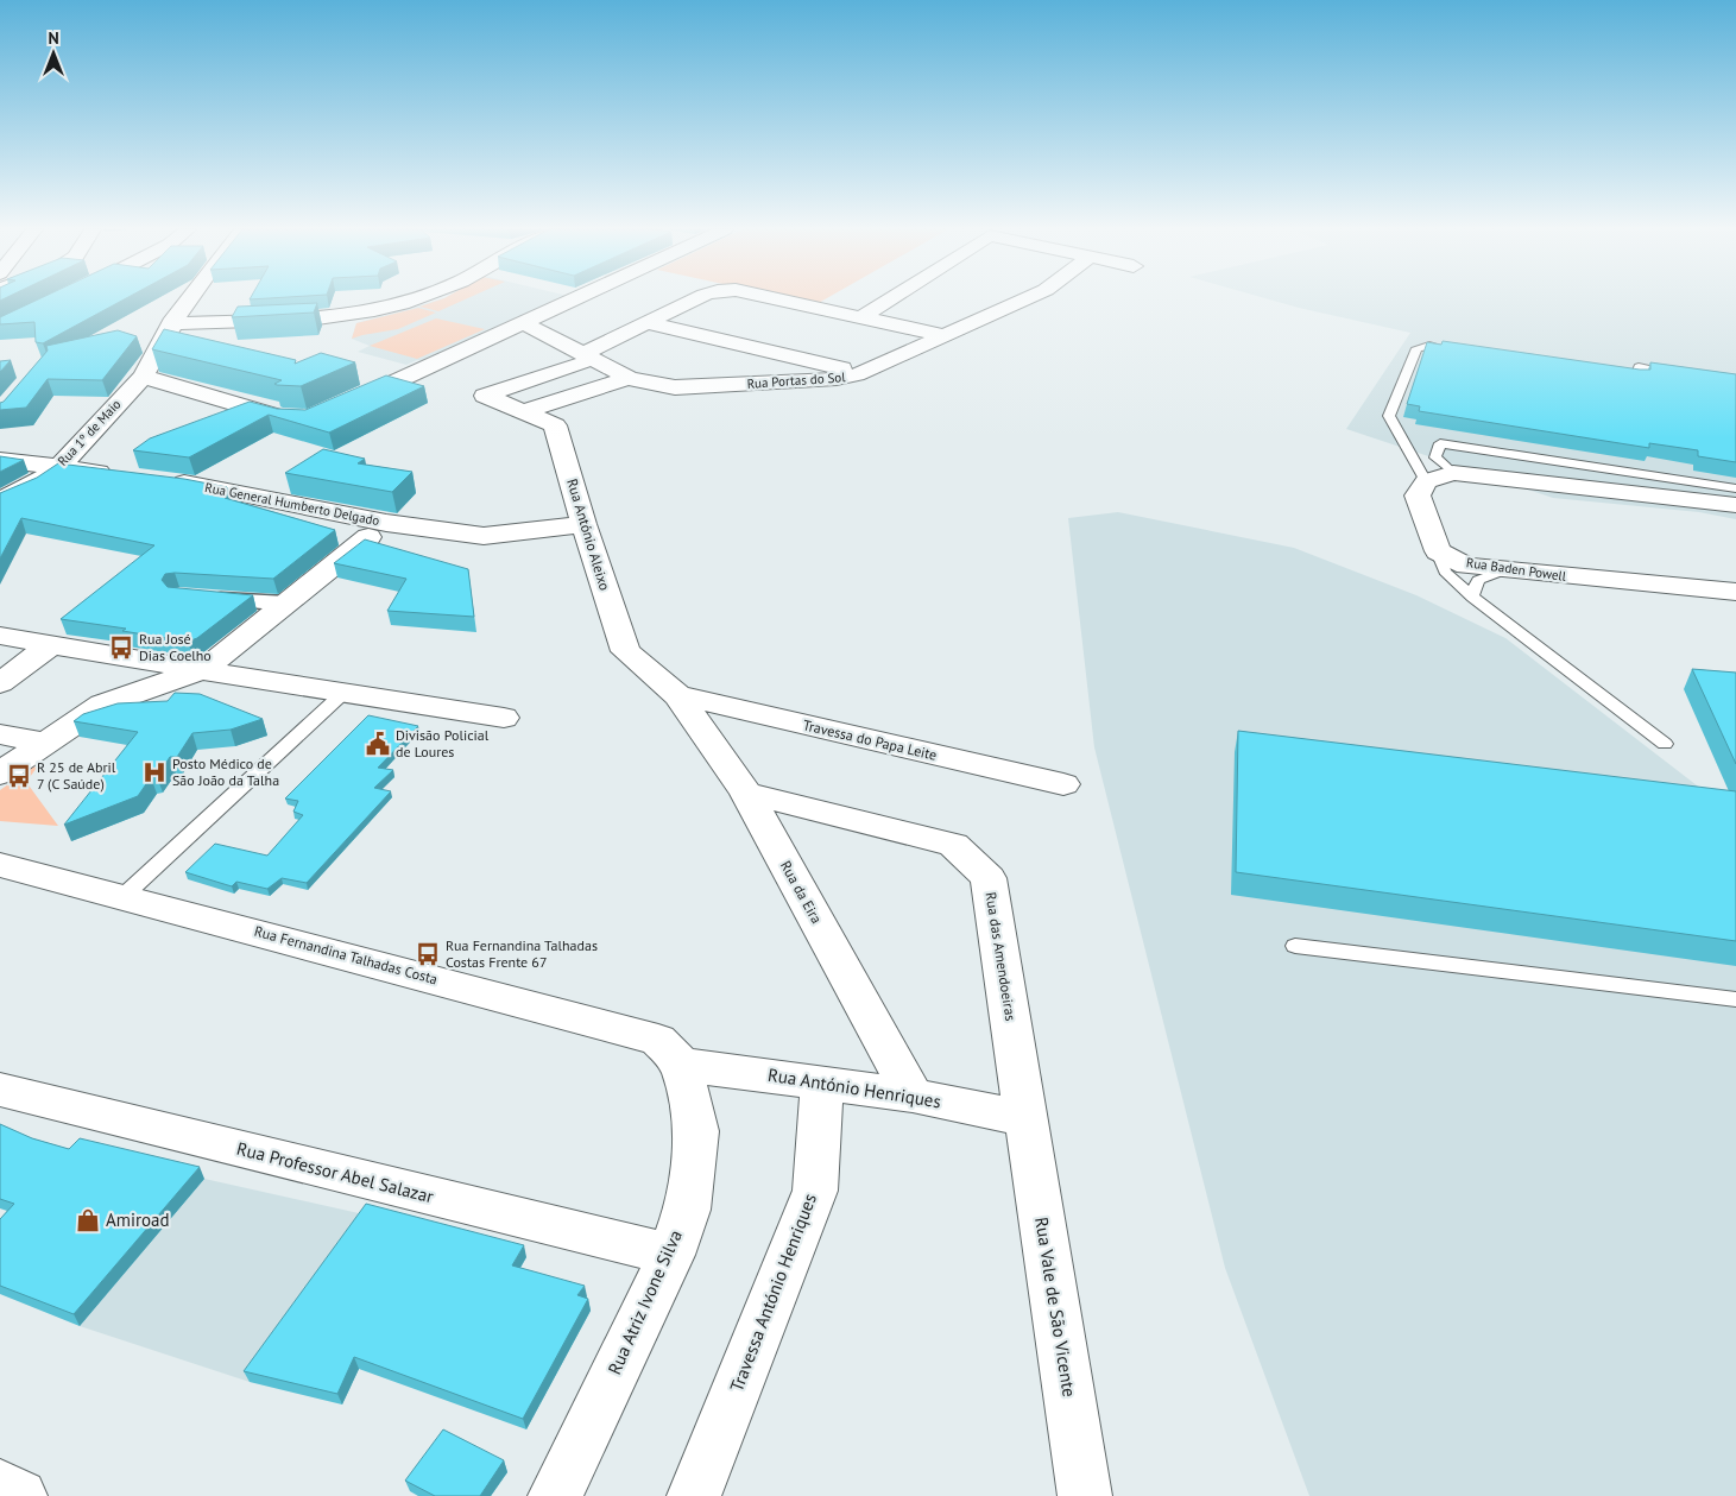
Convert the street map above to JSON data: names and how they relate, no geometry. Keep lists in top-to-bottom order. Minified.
{"streets":{"street":["Rua Portas do Sol","Rua 1º de Maio","Rua General Humberto Delgado","Rua António Aleixo","Rua Baden Powell","Travessa do Papa Leite","Rua da Eira","Rua Fernandina Talhadas Costa","Rua das Amendoeiras","Rua António Henriques","Rua Professor Abel Salazar","Travessa António Henriques","Rua Atriz Ivone Silva","Rua Vale de São Vicente"]},"crossings":[["Rua General Humberto Delgado","Rua António Aleixo"],["Rua António Aleixo","Travessa do Papa Leite"],["Rua António Aleixo","Rua da Eira"],["Travessa do Papa Leite","Rua da Eira"],["Rua da Eira","Rua das Amendoeiras"],["Rua da Eira","Rua António Henriques"],["Rua Fernandina Talhadas Costa","Rua António Henriques"],["Rua Fernandina Talhadas Costa","Rua Atriz Ivone Silva"],["Rua das Amendoeiras","Rua António Henriques"],["Rua das Amendoeiras","Rua Vale de São Vicente"],["Rua António Henriques","Travessa António Henriques"],["Rua António Henriques","Rua Atriz Ivone Silva"],["Rua António Henriques","Rua Vale de São Vicente"],["Rua Professor Abel Salazar","Rua Atriz Ivone Silva"]],"places":{"bus stop":["Rua José Dias Coelho","R 25 de Abril 7 (C Saúde)","Rua Fernandina Talhadas Costas Frente 67"],"public building":["Divisão Policial de Loures"],"hospital":["Posto Médico de São João da Talha"],"shop":["Amiroad"]},"north":"top"}
